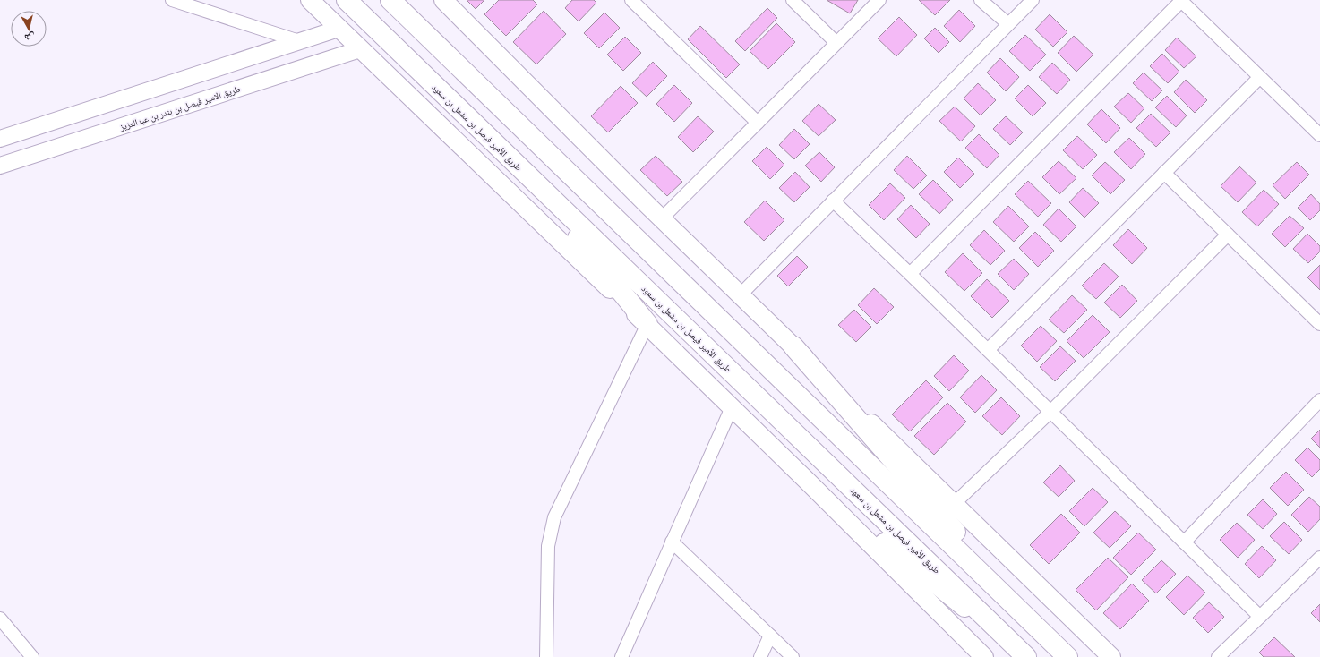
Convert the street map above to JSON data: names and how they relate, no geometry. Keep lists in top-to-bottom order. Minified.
{"streets":{"main road":["طريق الأمير فيصل بن مشعل بن سعود"],"street":["طريق الامير فيصل بن بندر بن عبدالعزيز"]},"north":"bottom"}
